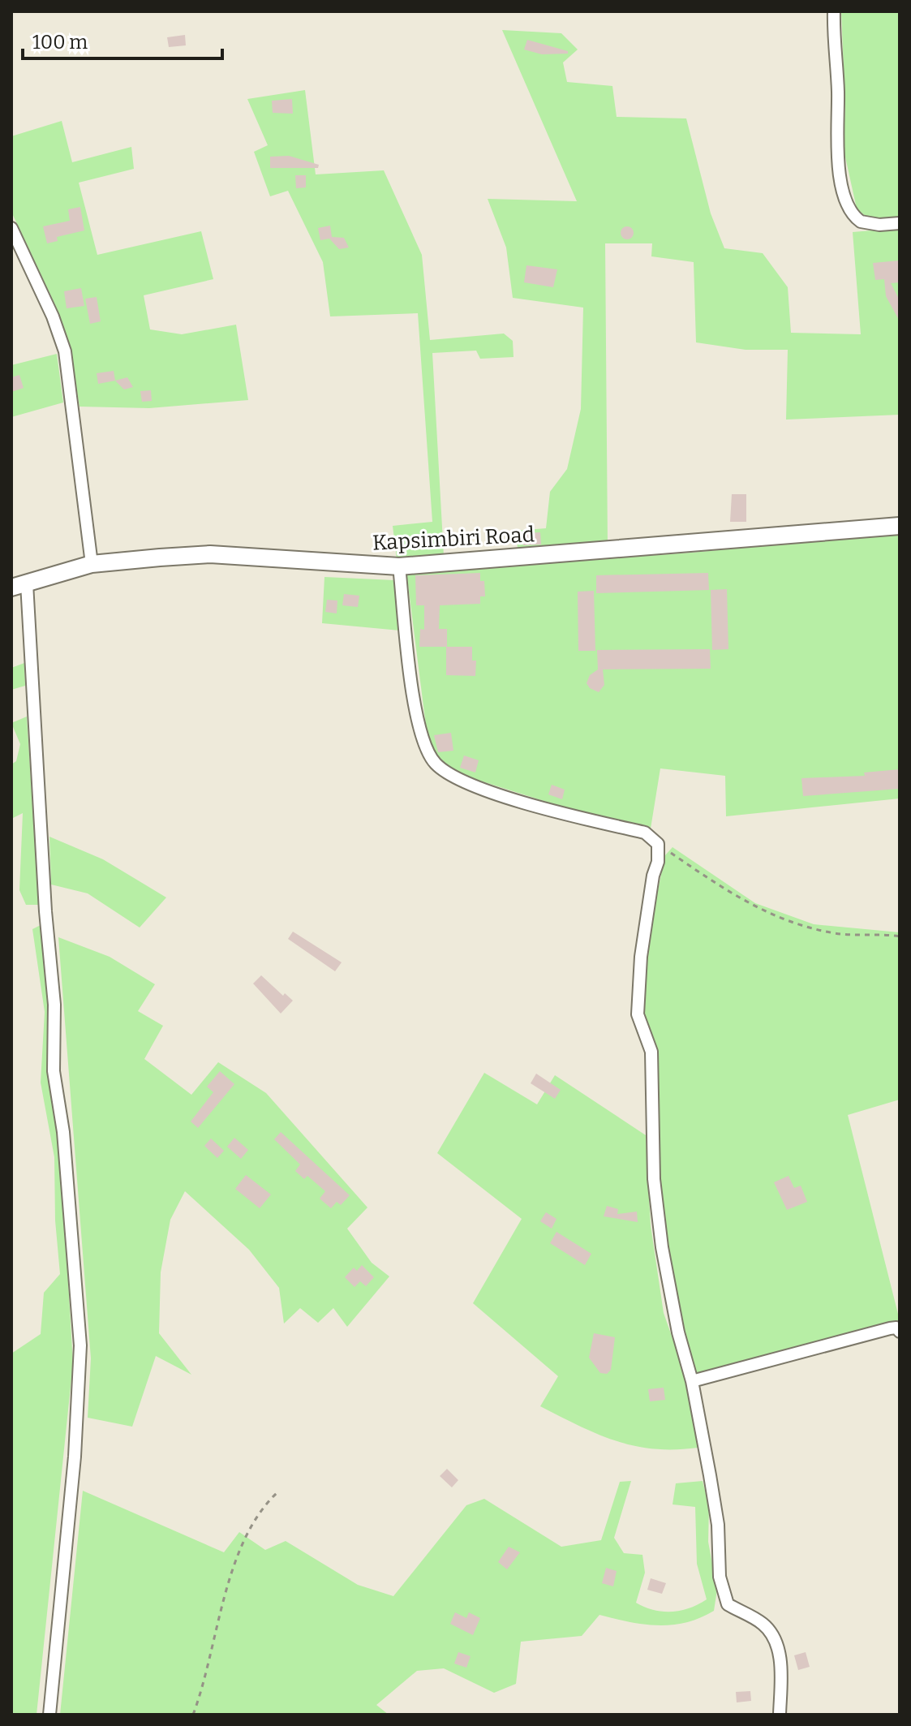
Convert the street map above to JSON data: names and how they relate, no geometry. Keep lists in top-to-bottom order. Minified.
{"streets":{"street":["Kapsimbiri Road"]},"scale_bar":"100 m"}
